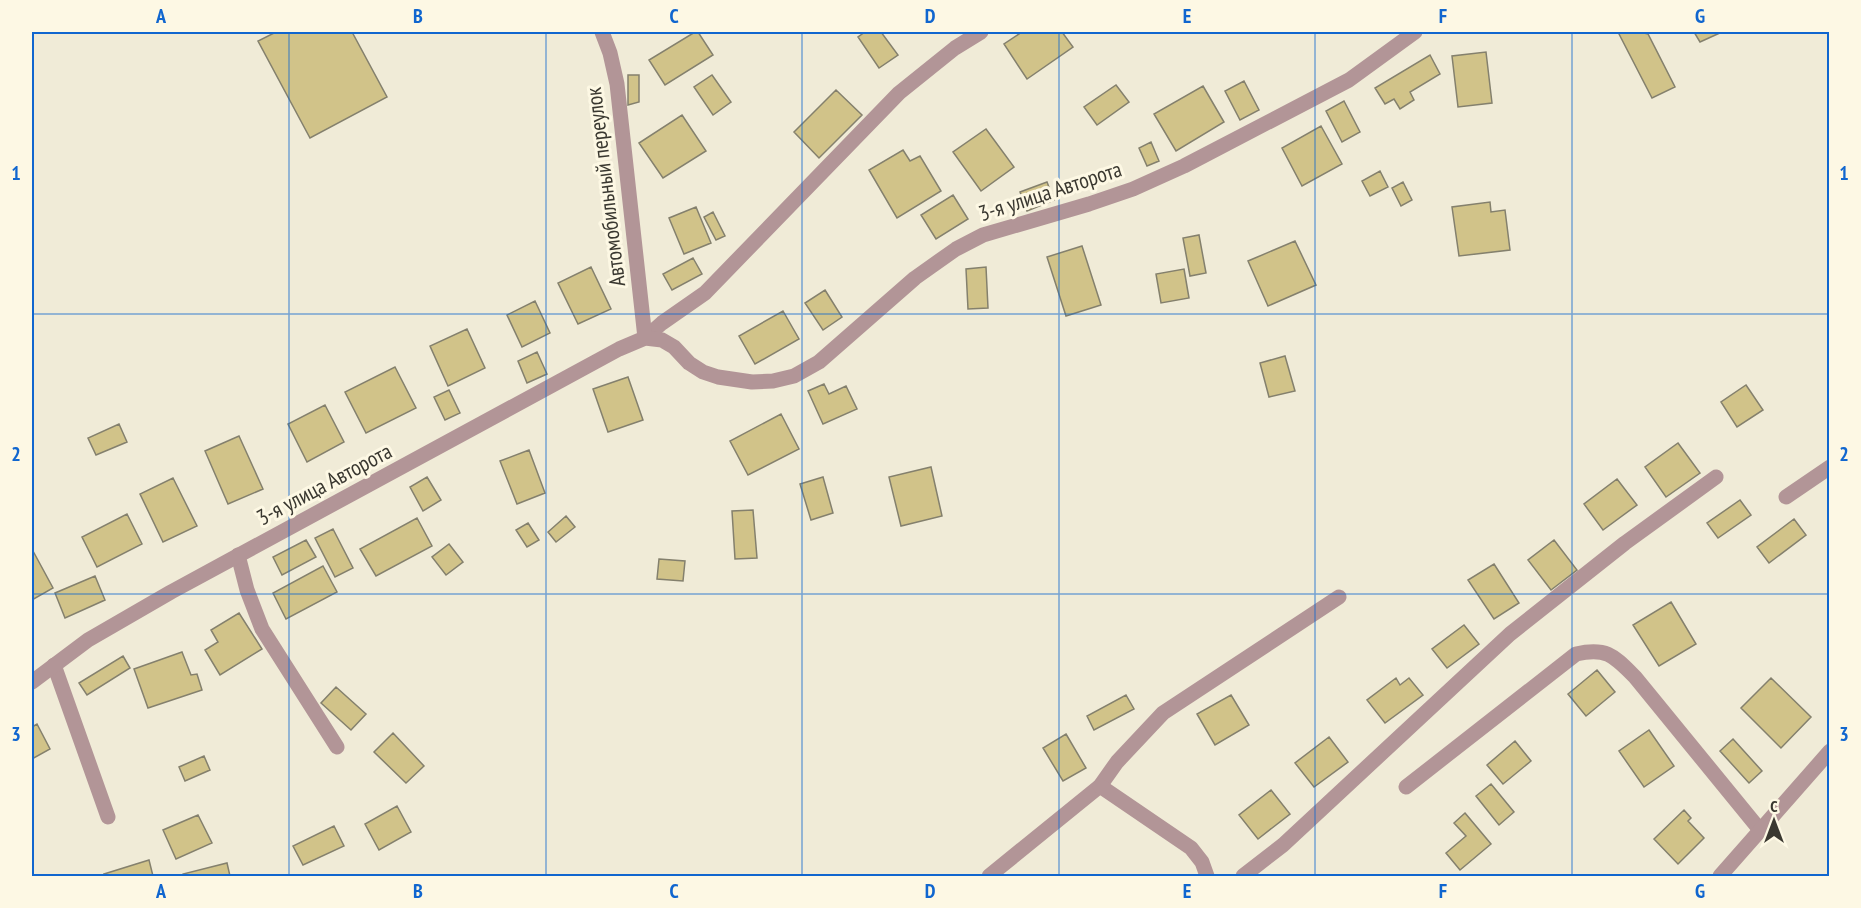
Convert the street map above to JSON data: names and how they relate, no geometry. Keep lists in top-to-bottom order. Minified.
{"streets":{"street":["Автомобильный переулок","3-я улица Авторота"]},"crossings":[["Автомобильный переулок","3-я улица Авторота"]],"north":"top","grid":{"columns":["A","B","C","D","E","F","G"],"rows":["1","2","3"]}}
